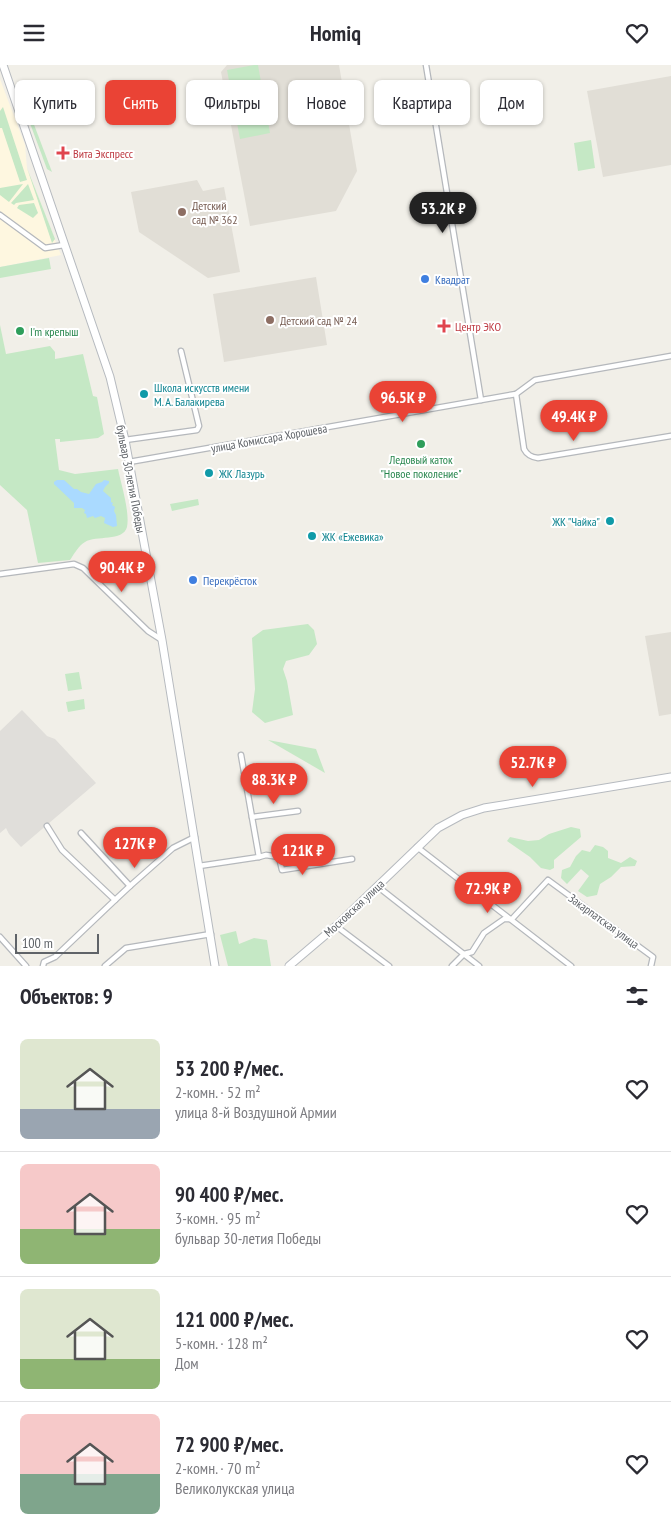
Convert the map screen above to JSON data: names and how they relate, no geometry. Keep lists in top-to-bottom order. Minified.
{"streets":{"main road":["бульвар 30-летия Победы","Московская улица"],"street":["улица Комиссара Хорошева","Закарпатская улица"]},"crossings":[["улица Комиссара Хорошева","бульвар 30-летия Победы"]],"places":{"health":["Вита Экспресс","Центр ЭКО"],"other":["Детский сад № 362","Квадрат","Детский сад № 24","I'm крепыш","Школа искусств имени М. А. Балакирева","Ледовый каток \"Новое поколение\"","ЖК Лазурь","ЖК \"Чайка\"","ЖК «Ежевика»","Перекрёсток"]},"scale_bar":"100 m","page":{"header":"Homiq","chip":["Купить","Снять","Фильтры","Новое","Квартира","Дом"],"price":["53.2K ₽","96.5K ₽","49.4K ₽","90.4K ₽","52.7K ₽","88.3K ₽","127K ₽","121K ₽","72.9K ₽"],"scale":"100 m","heading":"Объектов: 9","list":[{"name":"53 200 ₽/мес.","note":"2-комн. · 52 m² · улица 8-й Воздушной Армии"},{"name":"90 400 ₽/мес.","note":"3-комн. · 95 m² · бульвар 30-летия Победы"},{"name":"121 000 ₽/мес.","note":"5-комн. · 128 m² · Дом"},{"name":"72 900 ₽/мес.","note":"2-комн. · 70 m² · Великолукская улица"}]}}
